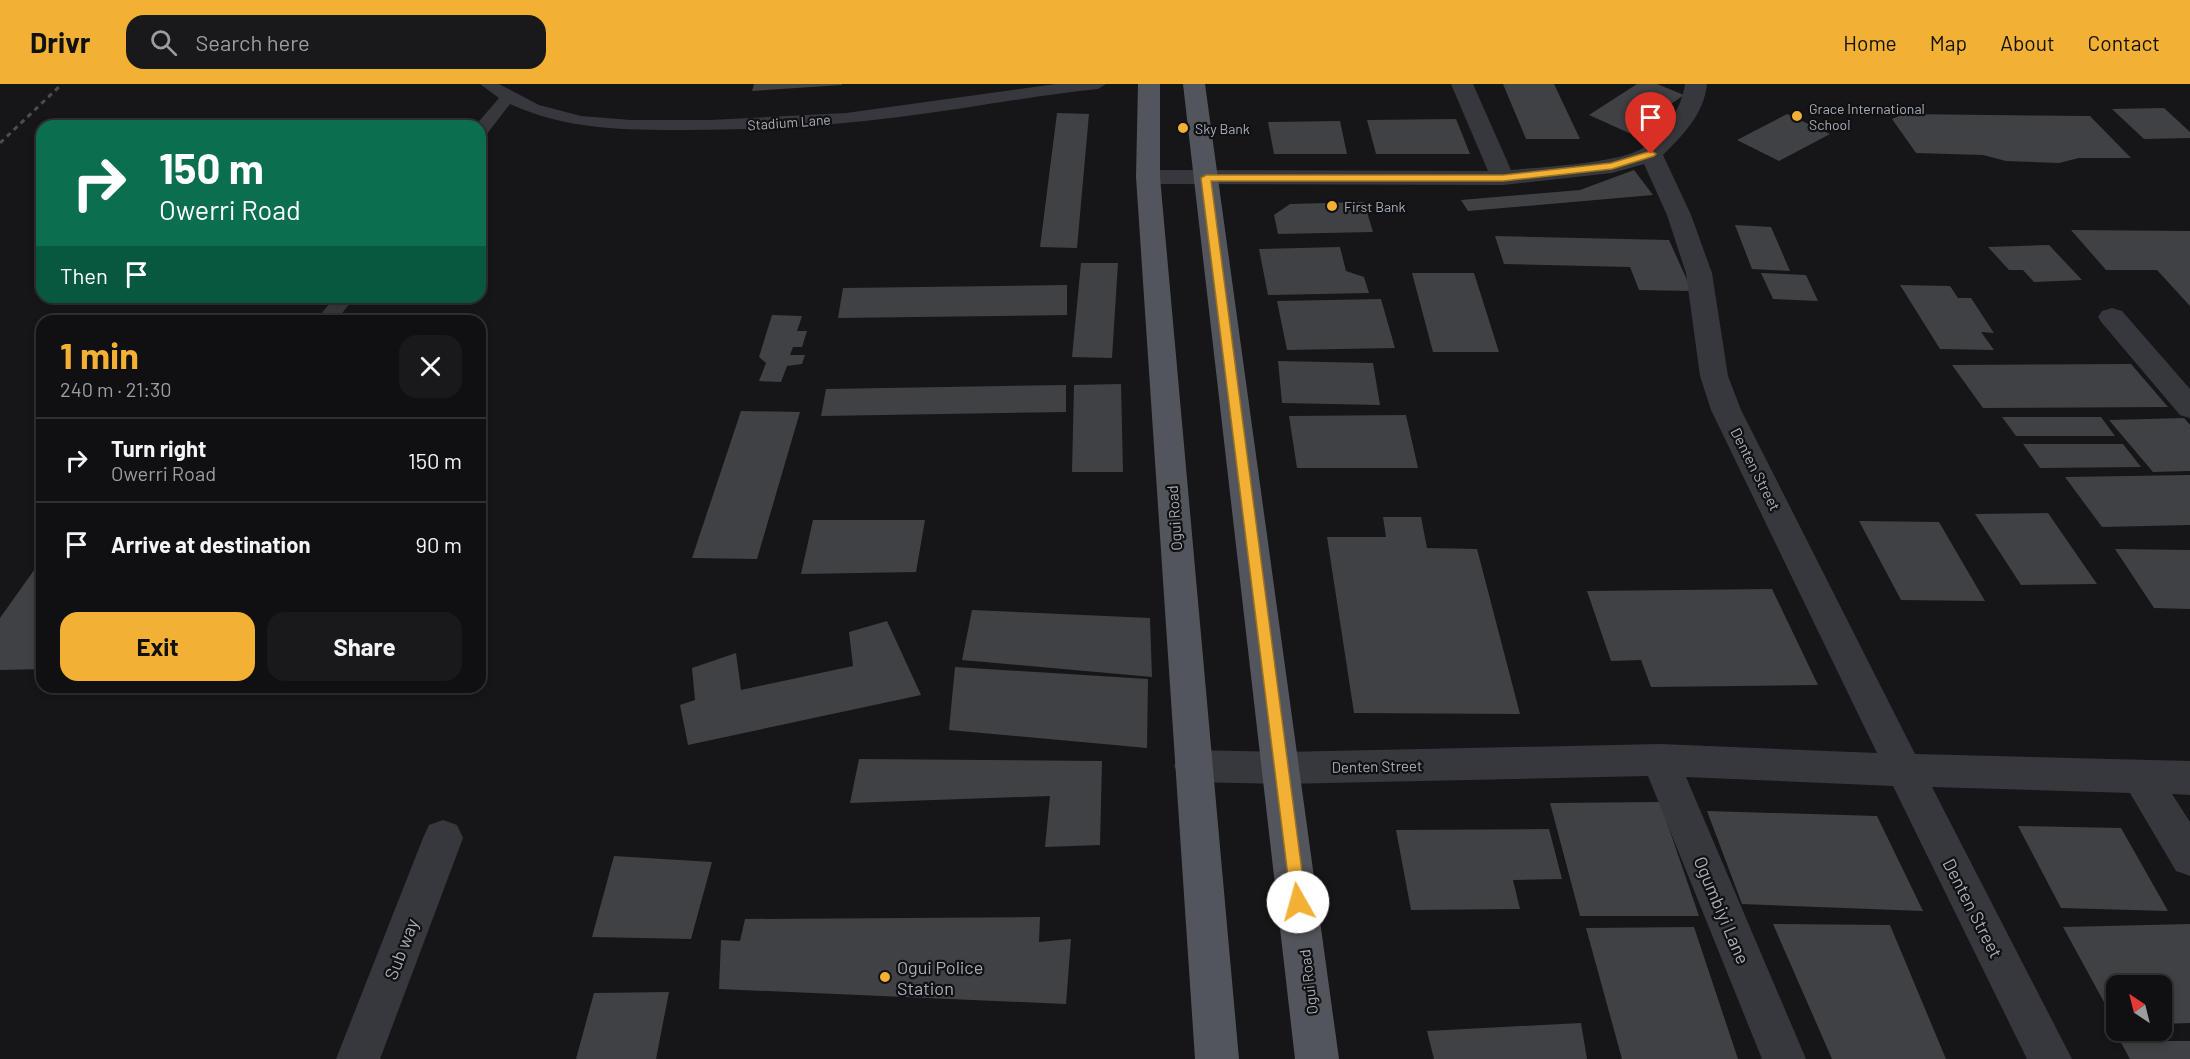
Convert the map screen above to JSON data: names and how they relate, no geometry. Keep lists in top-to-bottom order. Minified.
{"streets":{"main road":["Ogui Road"],"street":["Denten Street","Ogumbiyi Lane","Sub way"],"lane":["Stadium Lane"]},"crossings":[["Denten Street","Ogui Road"],["Denten Street","Ogumbiyi Lane"]],"places":["Grace International School","Sky Bank","First Bank","Ogui Police Station"],"north":"top left","page":{"header":"Drivr","search":"Search here","nav":["Home","Map","About","Contact"],"turn":["150 m","Owerri Road"],"then":"Then","heading":["1 min","240 m · 21:30"],"list":[{"name":"Turn right","note":"Owerri Road","value":"150 m"},{"name":"Arrive at destination","value":"90 m"}],"buttons":["Exit","Share"]}}
